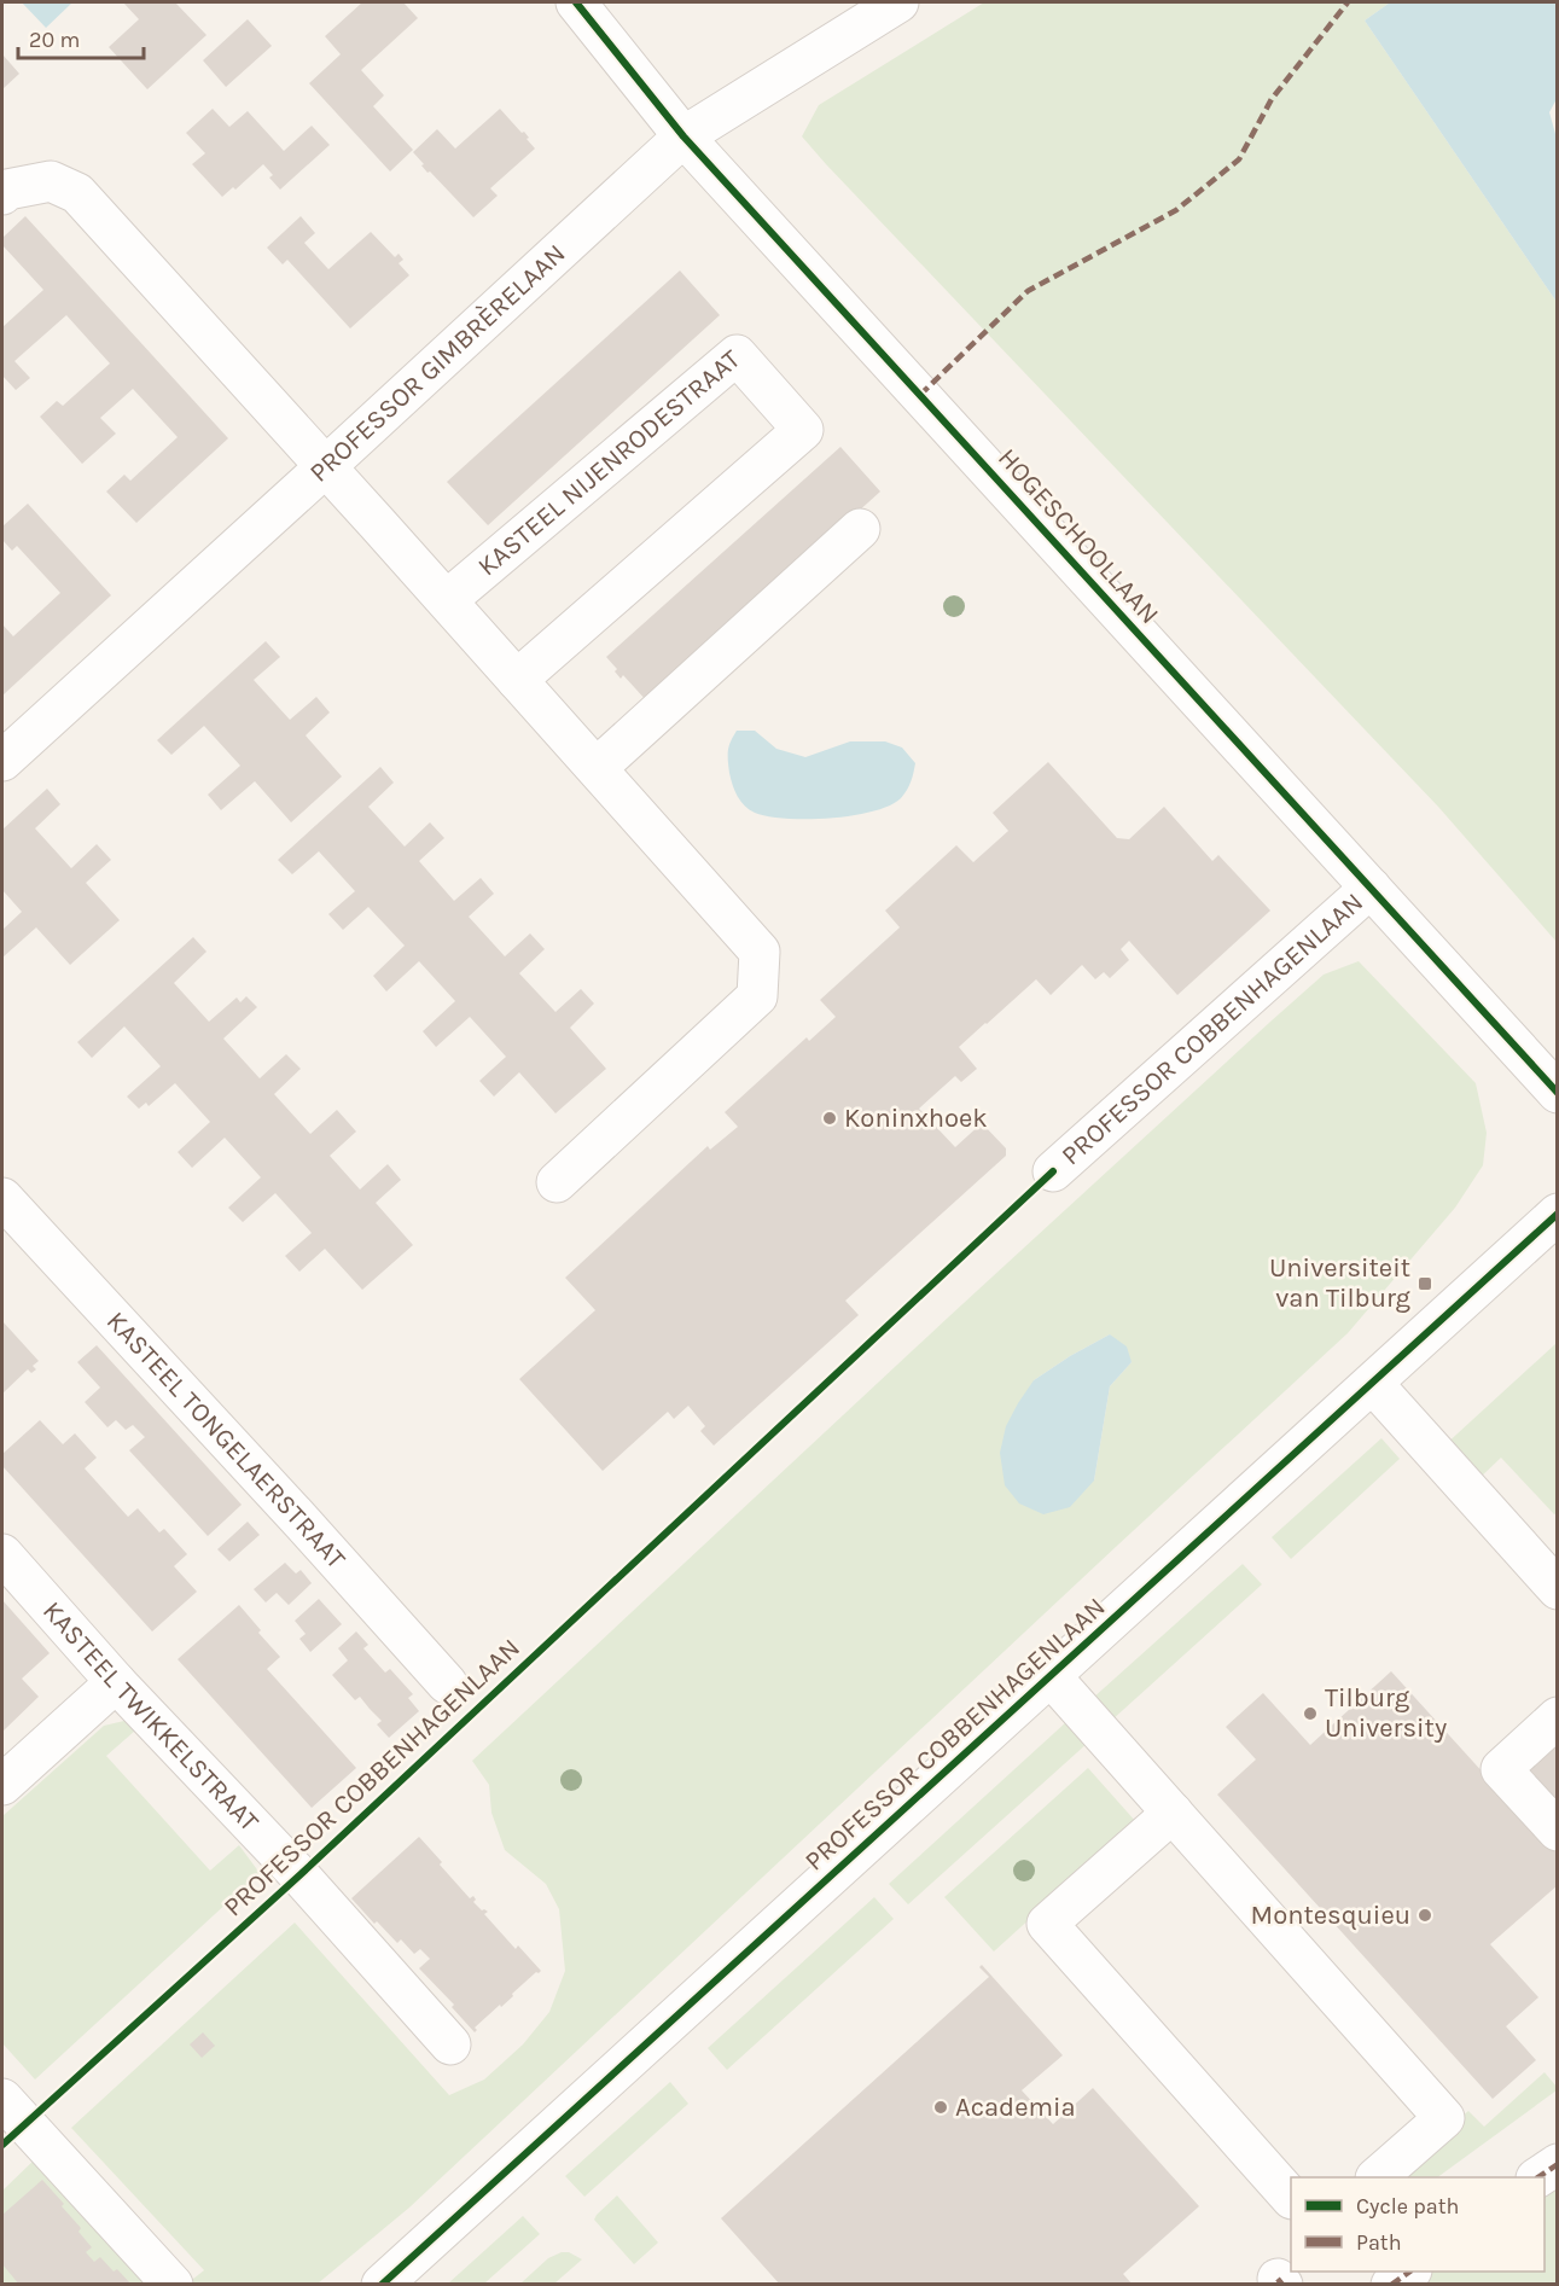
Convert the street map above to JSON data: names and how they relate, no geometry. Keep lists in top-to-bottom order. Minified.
{"streets":{"street":["PROFESSOR GIMBRÈRELAAN","KASTEEL NIJENRODESTRAAT","HOGESCHOOLLAAN","PROFESSOR COBBENHAGENLAAN","KASTEEL TONGELAERSTRAAT","KASTEEL TWIKKELSTRAAT"]},"crossings":[["PROFESSOR GIMBRÈRELAAN","KASTEEL NIJENRODESTRAAT"],["PROFESSOR GIMBRÈRELAAN","HOGESCHOOLLAAN"],["HOGESCHOOLLAAN","PROFESSOR COBBENHAGENLAAN"]],"places":{"other":["Koninxhoek","Tilburg University","Montesquieu","Academia"],"transit":["Universiteit van Tilburg"]},"legend":["Cycle path","Path"],"scale_bar":"20 m"}
